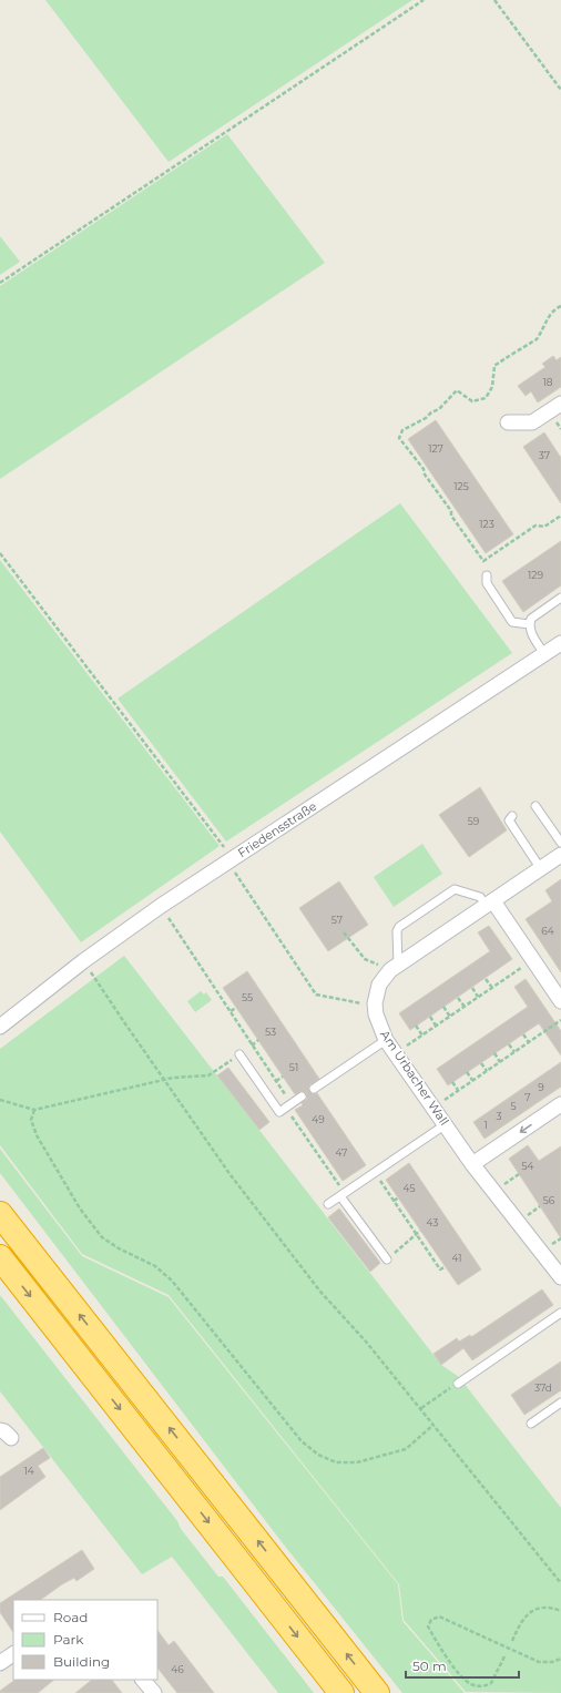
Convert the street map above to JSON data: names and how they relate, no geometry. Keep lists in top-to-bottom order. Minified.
{"streets":{"street":["Friedensstraße","Am Urbacher Wall"]},"house_numbers":["18","127","37","125","123","129","59","57","64","55","53","51","9","7","5","3","49","1","47","54","45","56","43","41","37d","14","46"],"legend":["Road","Park","Building"],"scale_bar":"50 m"}
